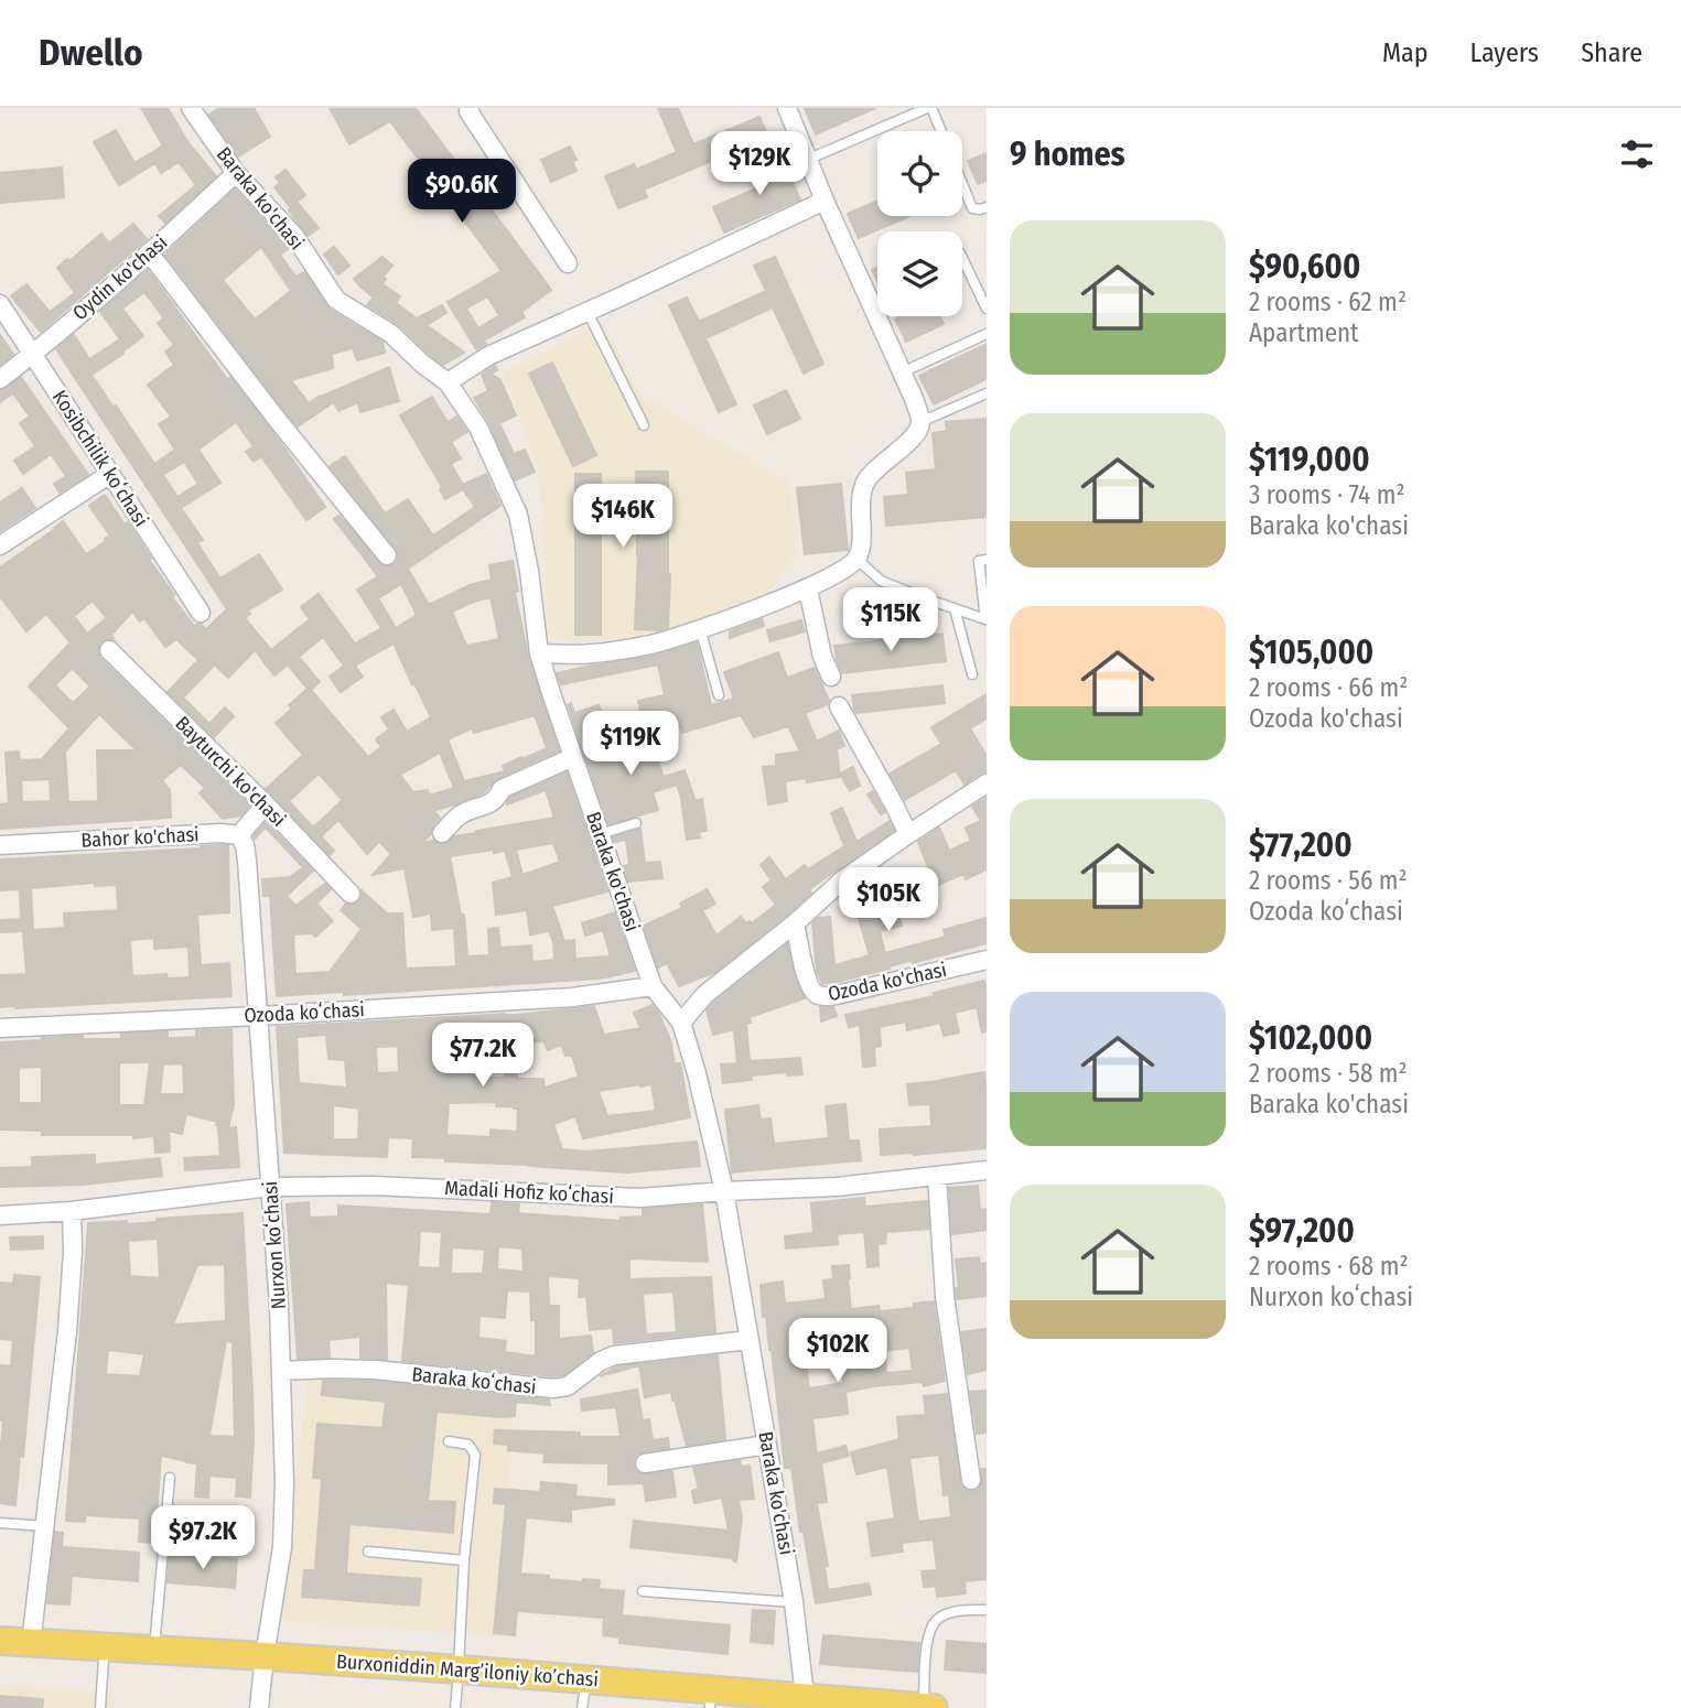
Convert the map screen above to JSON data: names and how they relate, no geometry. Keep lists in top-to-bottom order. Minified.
{"streets":{"main road":["Burxoniddin Marg’iloniy ko’chasi"],"street":["Baraka ko'chasi","Oydin ko'chasi","Kosibchilik koʻchasi","Bayturchi ko'chasi","Bahor ko'chasi","Ozoda ko'chasi","Ozoda koʻchasi","Madali Hofiz koʻchasi","Nurxon koʻchasi","Baraka koʻchasi"]},"crossings":[["Baraka ko'chasi","Oydin ko'chasi"],["Baraka ko'chasi","Ozoda koʻchasi"],["Baraka ko'chasi","Madali Hofiz koʻchasi"],["Baraka ko'chasi","Baraka koʻchasi"],["Baraka ko'chasi","Burxoniddin Marg’iloniy ko’chasi"],["Oydin ko'chasi","Kosibchilik koʻchasi"],["Bahor ko'chasi","Nurxon koʻchasi"],["Ozoda koʻchasi","Nurxon koʻchasi"],["Madali Hofiz koʻchasi","Nurxon koʻchasi"],["Nurxon koʻchasi","Baraka koʻchasi"],["Nurxon koʻchasi","Burxoniddin Marg’iloniy ko’chasi"]],"page":{"header":"Dwello","nav":["Map","Layers","Share"],"heading":"9 homes","price":["$129K","$90.6K","$146K","$115K","$119K","$105K","$77.2K","$102K","$97.2K"],"list":[{"name":"$90,600","note":"2 rooms · 62 m² · Apartment"},{"name":"$119,000","note":"3 rooms · 74 m² · Baraka ko'chasi"},{"name":"$105,000","note":"2 rooms · 66 m² · Ozoda ko'chasi"},{"name":"$77,200","note":"2 rooms · 56 m² · Ozoda koʻchasi"},{"name":"$102,000","note":"2 rooms · 58 m² · Baraka ko'chasi"},{"name":"$97,200","note":"2 rooms · 68 m² · Nurxon koʻchasi"}]}}
